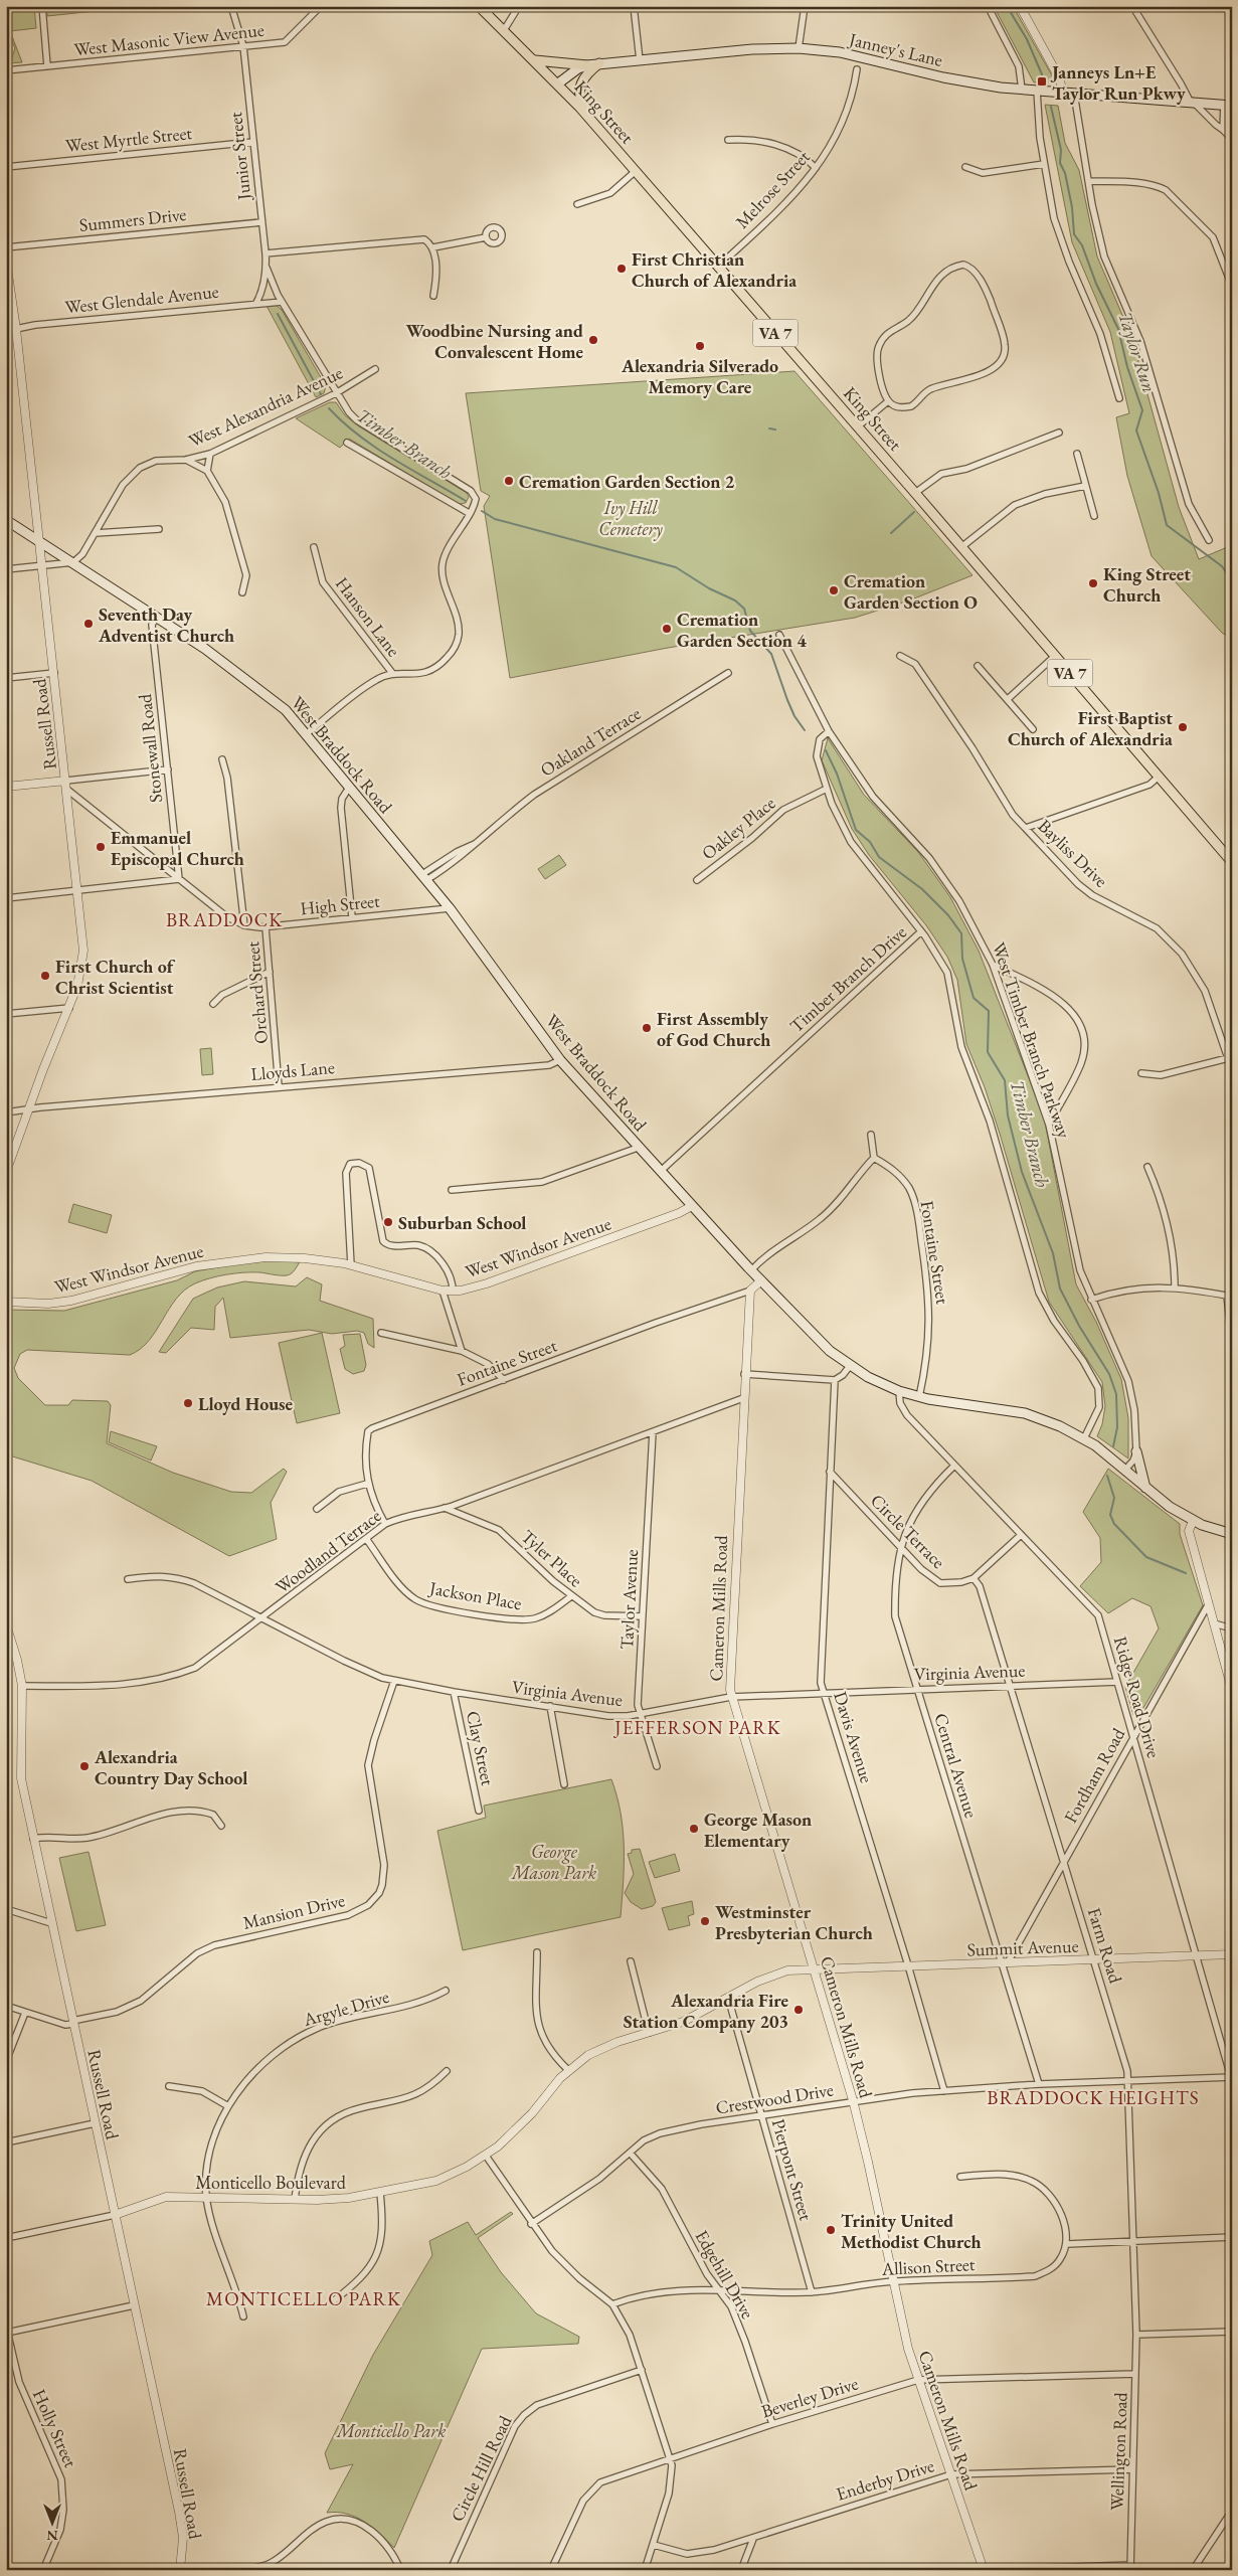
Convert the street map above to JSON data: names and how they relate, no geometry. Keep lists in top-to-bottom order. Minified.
{"streets":{"main road":["Janney's Lane","King Street","VA 7","West Braddock Road"],"street":["West Masonic View Avenue","West Myrtle Street","Junior Street","Melrose Street","Summers Drive","West Glendale Avenue","West Alexandria Avenue","Hanson Lane","Russell Road","Oakland Terrace","Stonewall Road","Oakley Place","Bayliss Drive","High Street","Timber Branch Drive","Orchard Street","West Timber Branch Parkway","Lloyds Lane","West Windsor Avenue","Fontaine Street","Circle Terrace","Woodland Terrace","Tyler Place","Jackson Place","Taylor Avenue","Cameron Mills Road","Virginia Avenue","Ridge Road Drive","Davis Avenue","Clay Street","Central Avenue","Fordham Road","Mansion Drive","Farm Road","Summit Avenue","Argyle Drive","Crestwood Drive","Pierpont Street","Monticello Boulevard","Allison Street","Edgehill Drive","Beverley Drive","Holly Street","Wellington Road","Circle Hill Road","Enderby Drive"]},"crossings":[["West Masonic View Avenue","Junior Street"],["Janney's Lane","King Street"],["King Street","Melrose Street"],["West Myrtle Street","Junior Street"],["Junior Street","Summers Drive"],["Junior Street","West Glendale Avenue"],["West Glendale Avenue","Russell Road"],["West Alexandria Avenue","West Braddock Road"],["Russell Road","West Braddock Road"],["Russell Road","High Street"],["Russell Road","Lloyds Lane"],["Russell Road","Woodland Terrace"],["Russell Road","Mansion Drive"],["Russell Road","Monticello Boulevard"],["Oakland Terrace","West Braddock Road"],["Stonewall Road","West Braddock Road"],["Stonewall Road","High Street"],["West Braddock Road","High Street"],["West Braddock Road","Timber Branch Drive"],["West Braddock Road","Lloyds Lane"],["West Braddock Road","West Windsor Avenue"],["West Braddock Road","Fontaine Street"],["West Braddock Road","Ridge Road Drive"],["High Street","Orchard Street"],["Orchard Street","Lloyds Lane"],["Fontaine Street","Woodland Terrace"],["Fontaine Street","Cameron Mills Road"],["Circle Terrace","Davis Avenue"],["Circle Terrace","Central Avenue"],["Circle Terrace","Farm Road"],["Woodland Terrace","Tyler Place"],["Woodland Terrace","Jackson Place"],["Woodland Terrace","Taylor Avenue"],["Woodland Terrace","Cameron Mills Road"],["Woodland Terrace","Virginia Avenue"],["Tyler Place","Jackson Place"],["Tyler Place","Taylor Avenue"],["Taylor Avenue","Virginia Avenue"],["Cameron Mills Road","Virginia Avenue"],["Cameron Mills Road","Summit Avenue"],["Cameron Mills Road","Crestwood Drive"],["Cameron Mills Road","Monticello Boulevard"],["Cameron Mills Road","Allison Street"],["Cameron Mills Road","Beverley Drive"],["Cameron Mills Road","Enderby Drive"],["Virginia Avenue","Ridge Road Drive"],["Virginia Avenue","Davis Avenue"],["Virginia Avenue","Clay Street"],["Virginia Avenue","Central Avenue"],["Virginia Avenue","Mansion Drive"],["Virginia Avenue","Farm Road"],["Ridge Road Drive","Central Avenue"],["Ridge Road Drive","Fordham Road"],["Ridge Road Drive","Summit Avenue"],["Ridge Road Drive","Crestwood Drive"],["Davis Avenue","Summit Avenue"],["Davis Avenue","Crestwood Drive"],["Central Avenue","Fordham Road"],["Central Avenue","Summit Avenue"],["Central Avenue","Crestwood Drive"],["Fordham Road","Farm Road"],["Fordham Road","Summit Avenue"],["Farm Road","Summit Avenue"],["Farm Road","Crestwood Drive"],["Farm Road","Wellington Road"],["Summit Avenue","Monticello Boulevard"],["Argyle Drive","Monticello Boulevard"],["Crestwood Drive","Pierpont Street"],["Crestwood Drive","Edgehill Drive"],["Pierpont Street","Monticello Boulevard"],["Pierpont Street","Allison Street"],["Allison Street","Edgehill Drive"],["Edgehill Drive","Beverley Drive"],["Beverley Drive","Wellington Road"],["Wellington Road","Enderby Drive"]],"districts":["BRADDOCK","JEFFERSON PARK","BRADDOCK HEIGHTS","MONTICELLO PARK"],"water":["Taylor Run","Timber Branch"],"parks":["Ivy Hill Cemetery","George Mason Park","Monticello Park"],"places":{"transit":["Janneys Ln+E Taylor Run Pkwy"],"other":["First Christian Church of Alexandria","Woodbine Nursing and Convalescent Home","Alexandria Silverado Memory Care","Cremation Garden Section 2","King Street Church","Cremation Garden Section O","Seventh Day Adventist Church","Cremation Garden Section 4","First Baptist Church of Alexandria","Emmanuel Episcopal Church","First Church of Christ Scientist","First Assembly of God Church","Suburban School","Lloyd House","Alexandria Country Day School","George Mason Elementary","Westminster Presbyterian Church","Alexandria Fire Station Company 203","Trinity United Methodist Church"]},"north":"bottom"}
